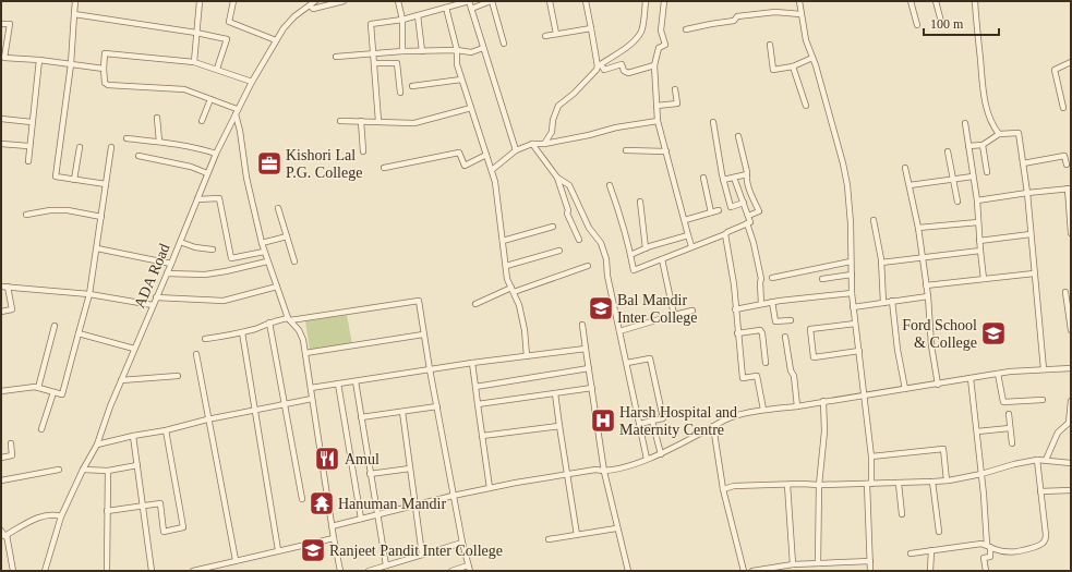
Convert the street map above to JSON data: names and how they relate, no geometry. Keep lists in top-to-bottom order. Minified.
{"streets":{"street":["ADA Road"]},"places":{"office":["Kishori Lal P.G. College"],"school or university":["Bal Mandir Inter College","Ford School & College","Ranjeet Pandit Inter College"],"hospital":["Harsh Hospital and Maternity Centre"],"restaurant":["Amul"],"temple":["Hanuman Mandir"]},"scale_bar":"100 m"}
